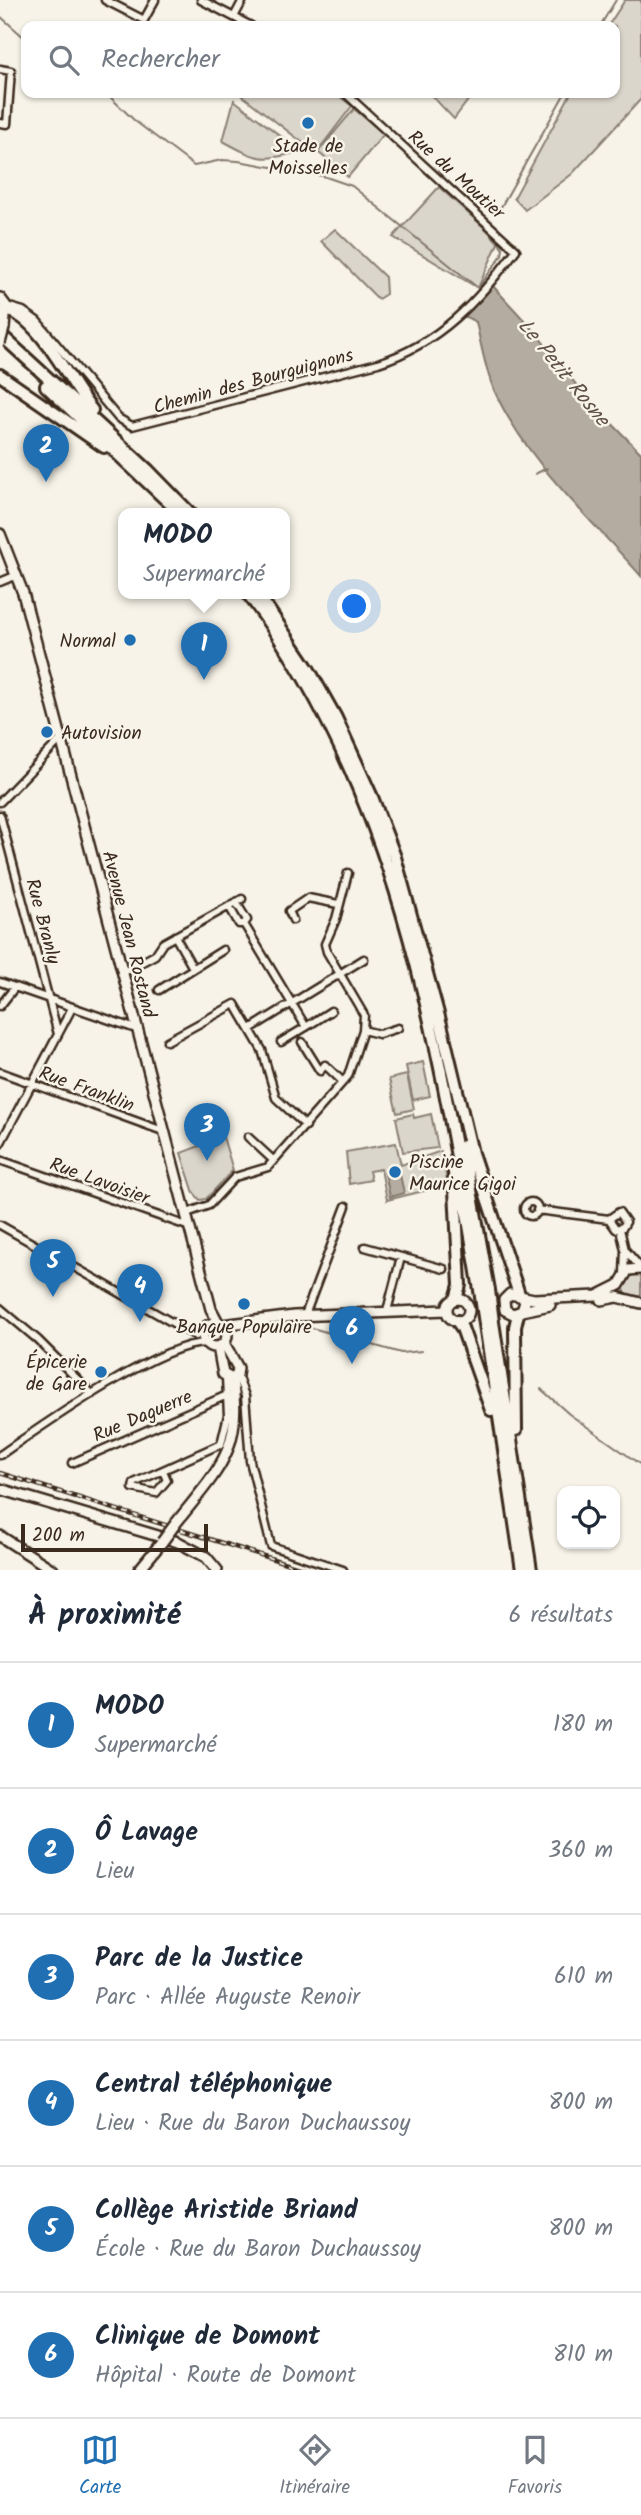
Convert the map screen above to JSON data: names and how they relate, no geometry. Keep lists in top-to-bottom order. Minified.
{"streets":{"street":["Rue du Moutier","Chemin des Bourguignons","Rue Branly","Avenue Jean Rostand","Rue Franklin","Rue Lavoisier","Rue Daguerre"]},"crossings":[["Rue du Moutier","Chemin des Bourguignons"],["Avenue Jean Rostand","Rue Franklin"],["Avenue Jean Rostand","Rue Lavoisier"]],"water":["Le Petit Rosne"],"places":["Stade de Moisselles","Normal","Autovision","Piscine Maurice Gigoi","Banque Populaire","Épicerie de Gare"],"scale_bar":"200 m","page":{"search":"Rechercher","pins":["2","1","3","5","4","6"],"popup":["MODO","Supermarché"],"scale":"200 m","heading":["À proximité","6 résultats"],"list":[{"mark":"1","name":"MODO","note":"Supermarché","value":"180 m"},{"mark":"2","name":"Ô Lavage","note":"Lieu","value":"360 m"},{"mark":"3","name":"Parc de la Justice","note":"Parc · Allée Auguste Renoir","value":"610 m"},{"mark":"4","name":"Central téléphonique","note":"Lieu · Rue du Baron Duchaussoy","value":"800 m"},{"mark":"5","name":"Collège Aristide Briand","note":"École · Rue du Baron Duchaussoy","value":"800 m"},{"mark":"6","name":"Clinique de Domont","note":"Hôpital · Route de Domont","value":"810 m"}],"nav":["Carte","Itinéraire","Favoris"]}}
